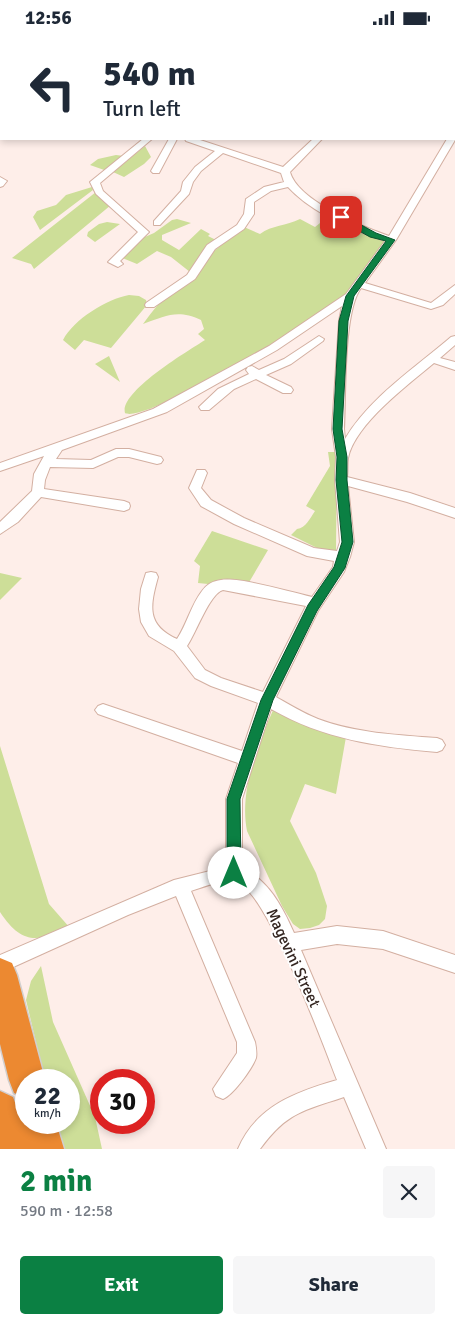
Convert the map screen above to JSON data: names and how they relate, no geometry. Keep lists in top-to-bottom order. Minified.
{"streets":{"street":["Magevini Street"]},"page":{"status":"12:56","turn":["540 m","Turn left"],"speed":"22 km/h","limit":"30","heading":["2 min","590 m · 12:58"],"buttons":["Exit","Share"]}}
